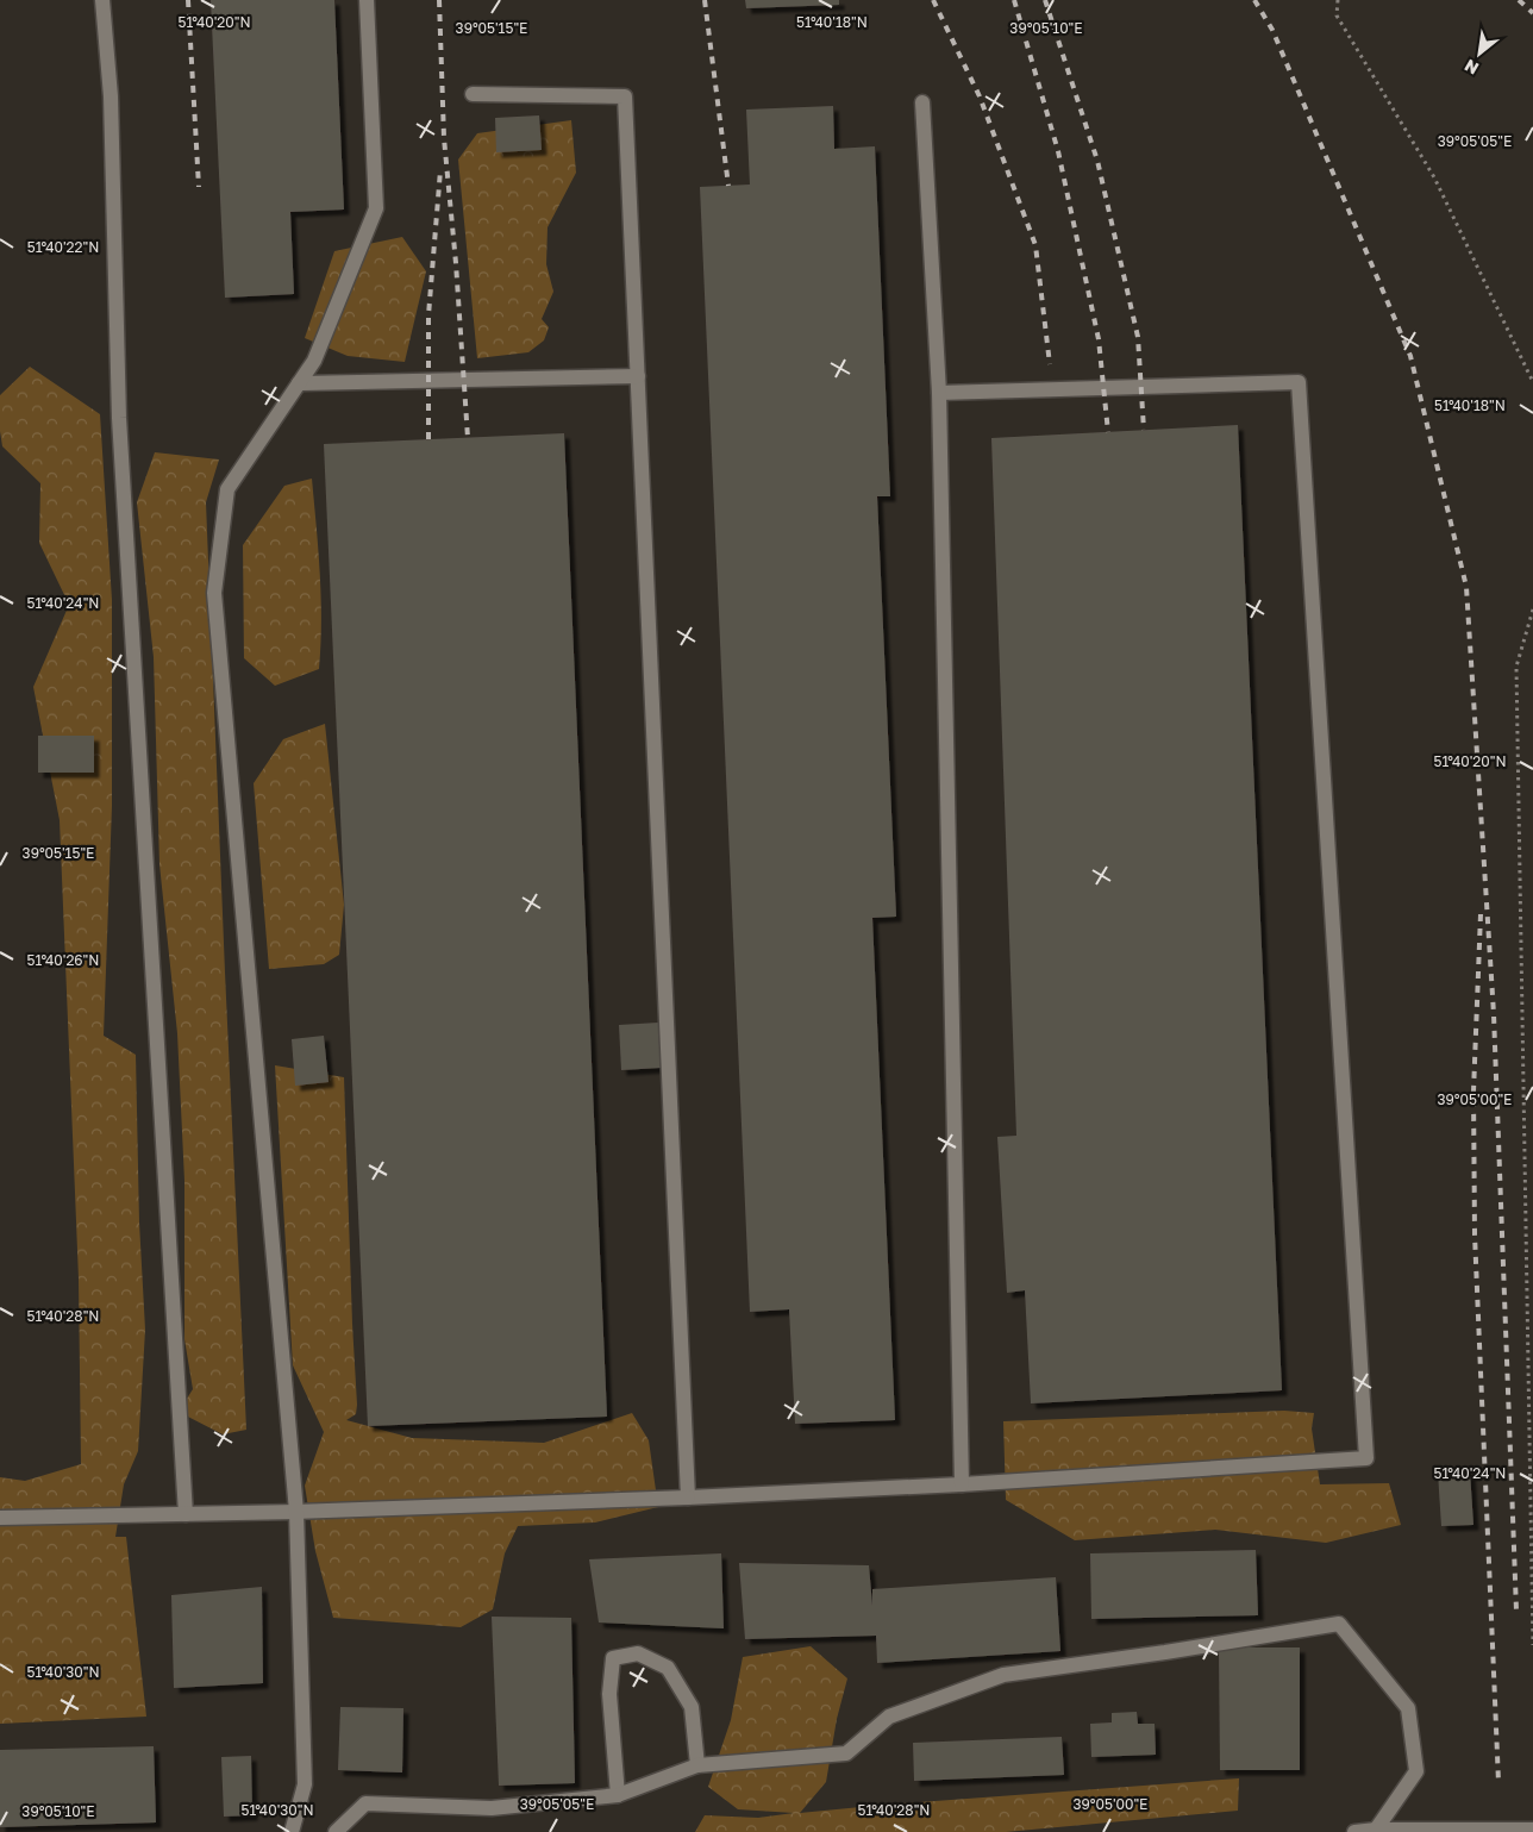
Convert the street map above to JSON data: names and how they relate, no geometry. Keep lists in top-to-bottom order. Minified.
{"north":"bottom left","coordinates":["51°40'20\"N","51°40'18\"N","39°05'15\"E","39°05'10\"E","39°05'05\"E","51°40'22\"N","51°40'24\"N","51°40'26\"N","39°05'00\"E","51°40'28\"N","51°40'30\"N"]}
